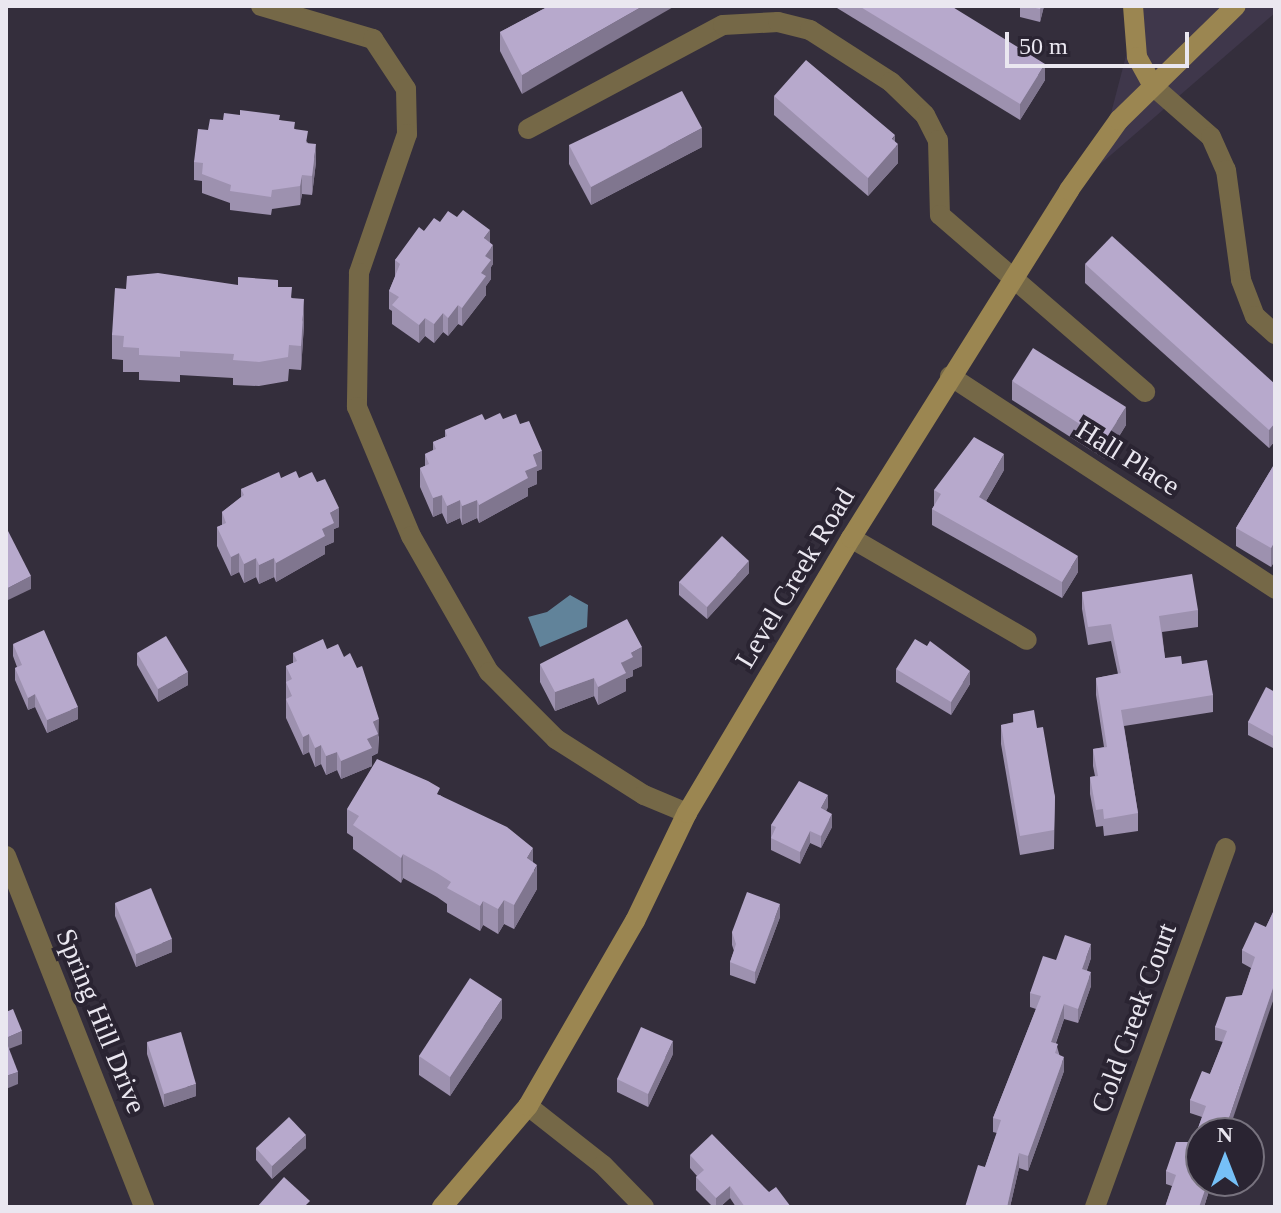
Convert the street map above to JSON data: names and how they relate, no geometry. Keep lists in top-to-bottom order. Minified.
{"streets":{"street":["Hall Place","Level Creek Road","Cold Creek Court","Spring Hill Drive"]},"crossings":[["Hall Place","Level Creek Road"]],"scale_bar":"50 m","north":"top"}
